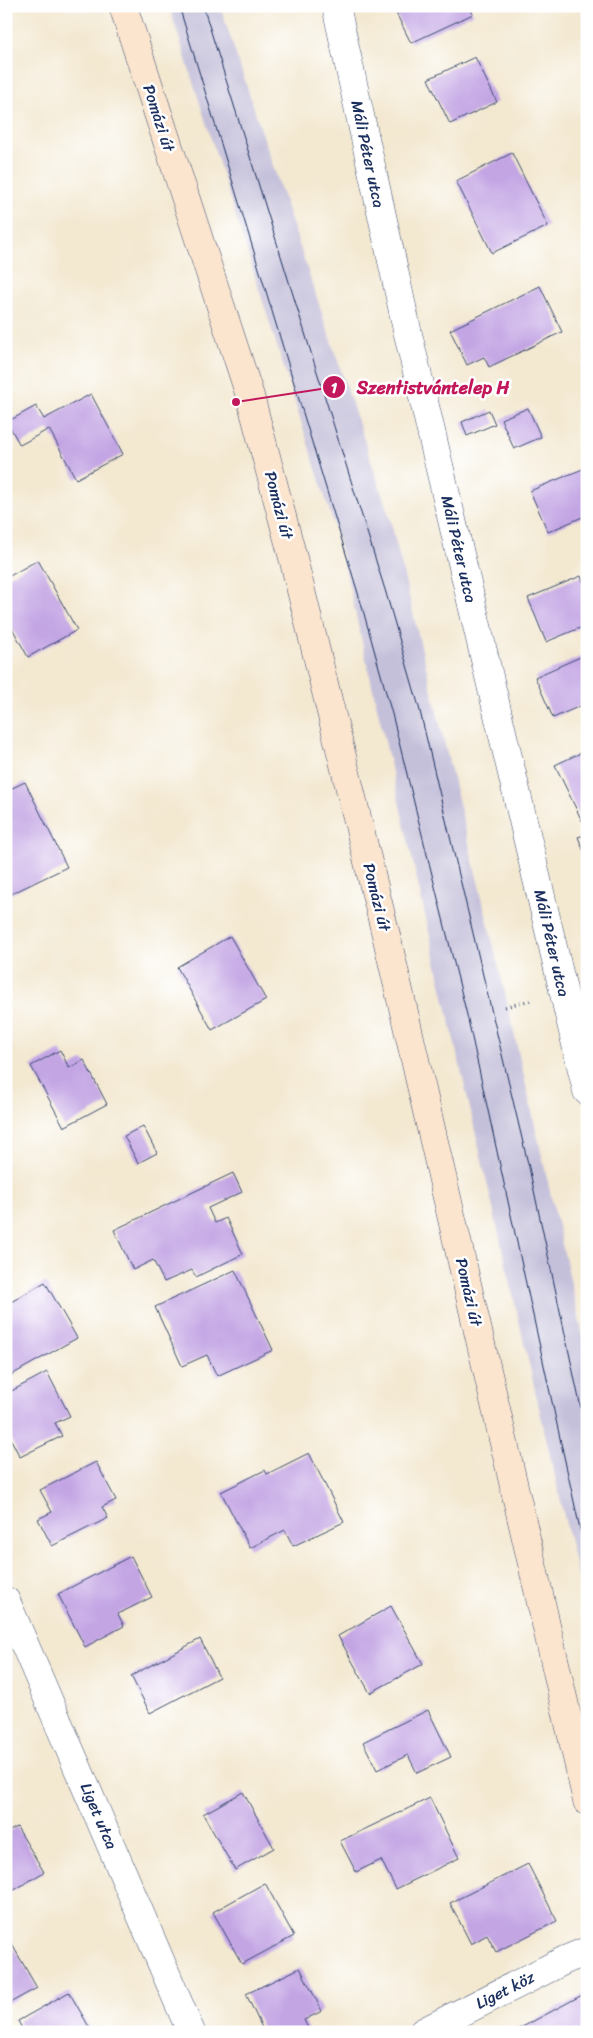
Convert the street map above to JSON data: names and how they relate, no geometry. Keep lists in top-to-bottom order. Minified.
{"streets":{"main road":["Pomázi út"],"street":["Máli Péter utca","Liget utca","Liget köz"]},"places":["Szentistvántelep H"]}
